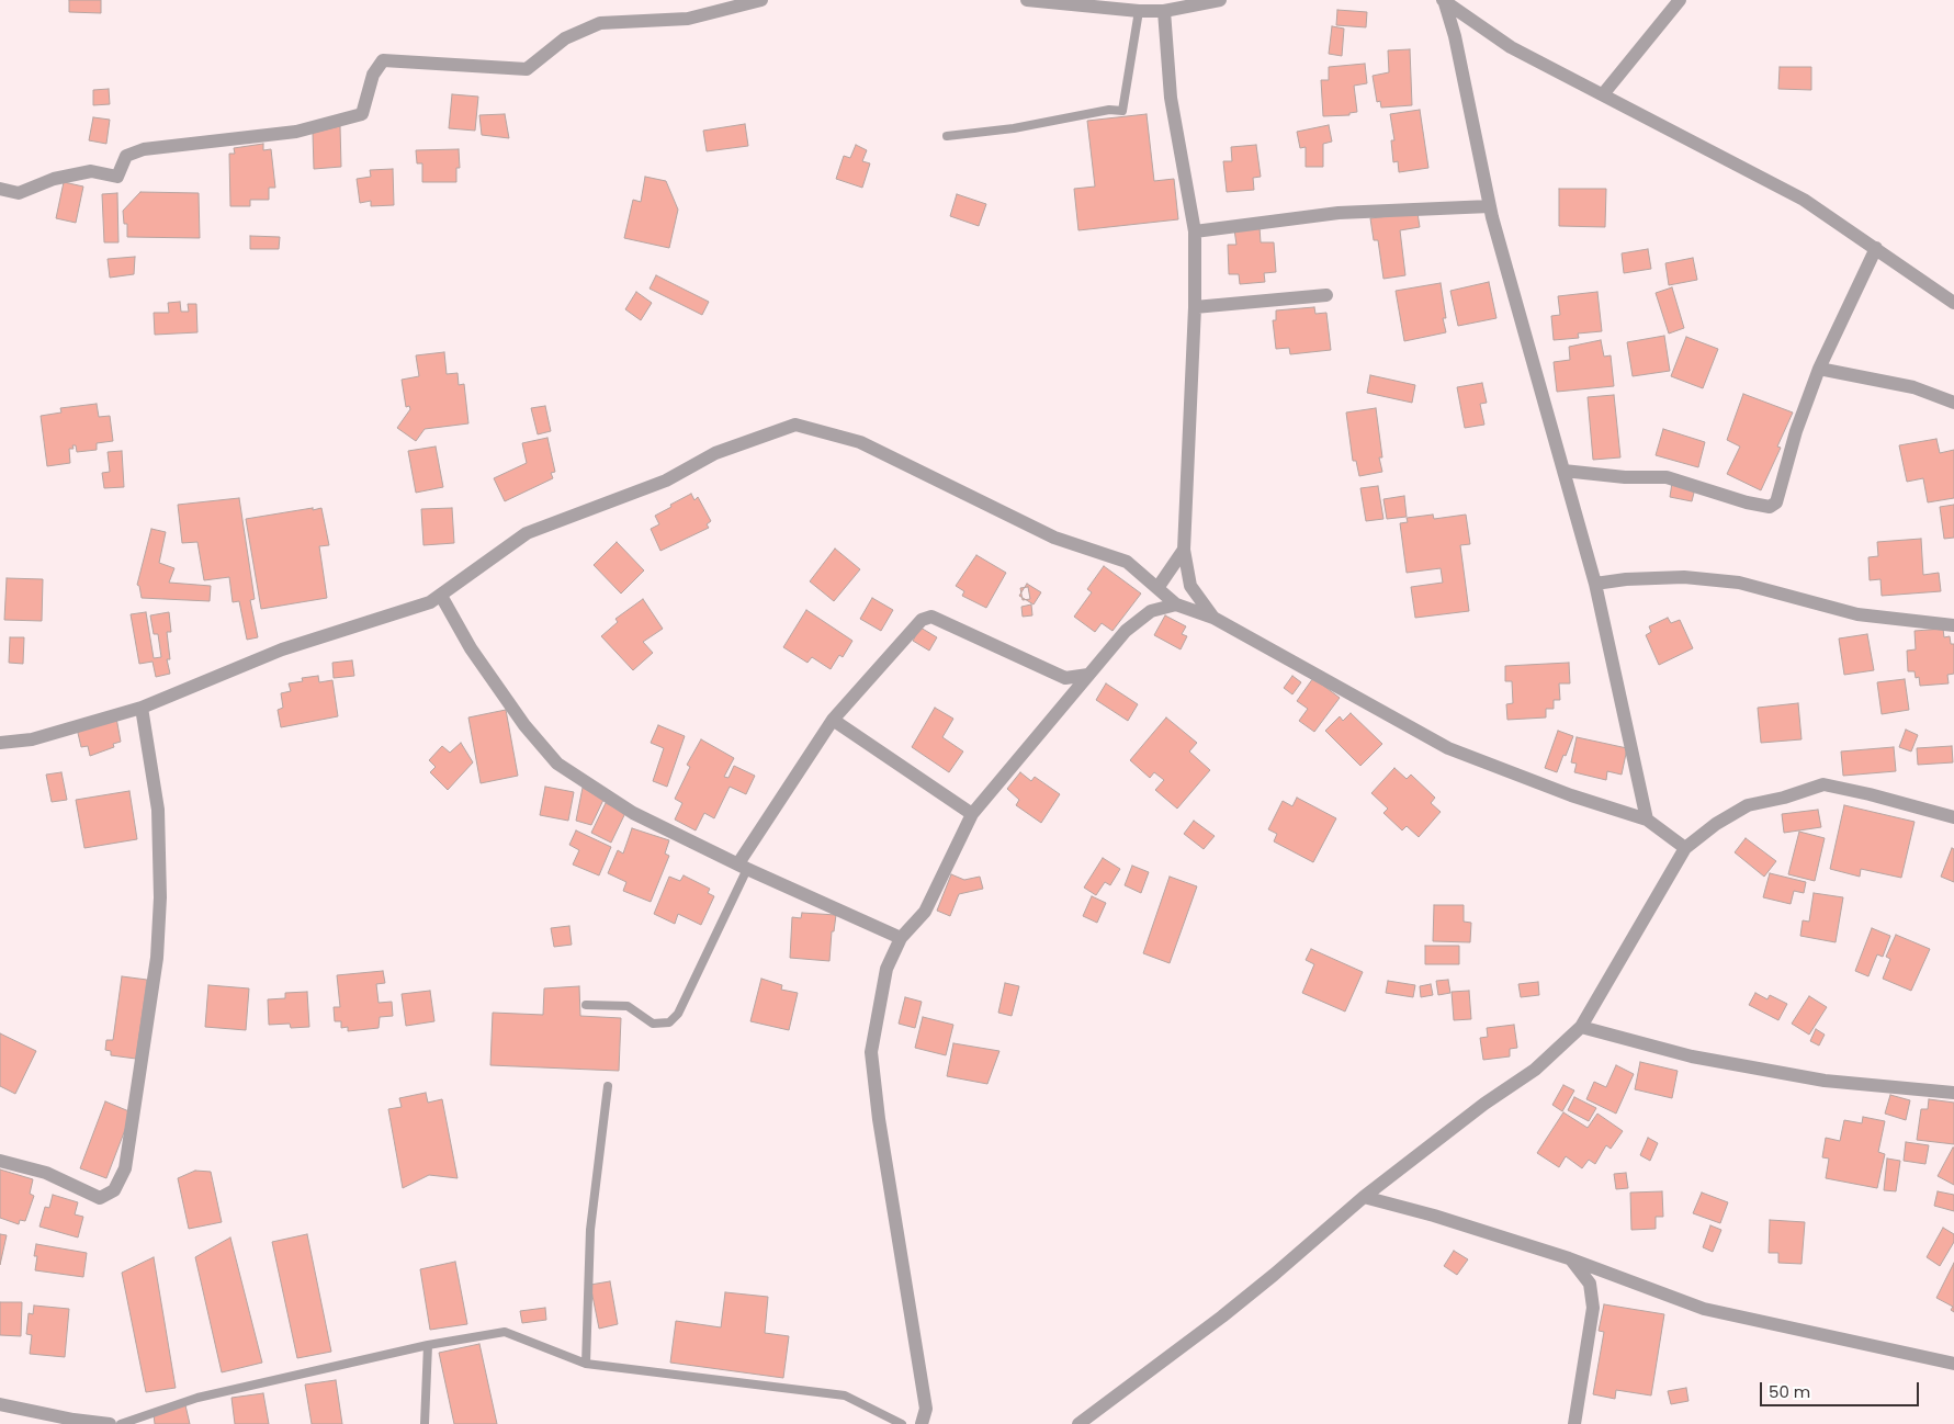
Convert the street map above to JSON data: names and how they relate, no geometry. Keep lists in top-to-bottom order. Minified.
{"scale_bar":"50 m"}
